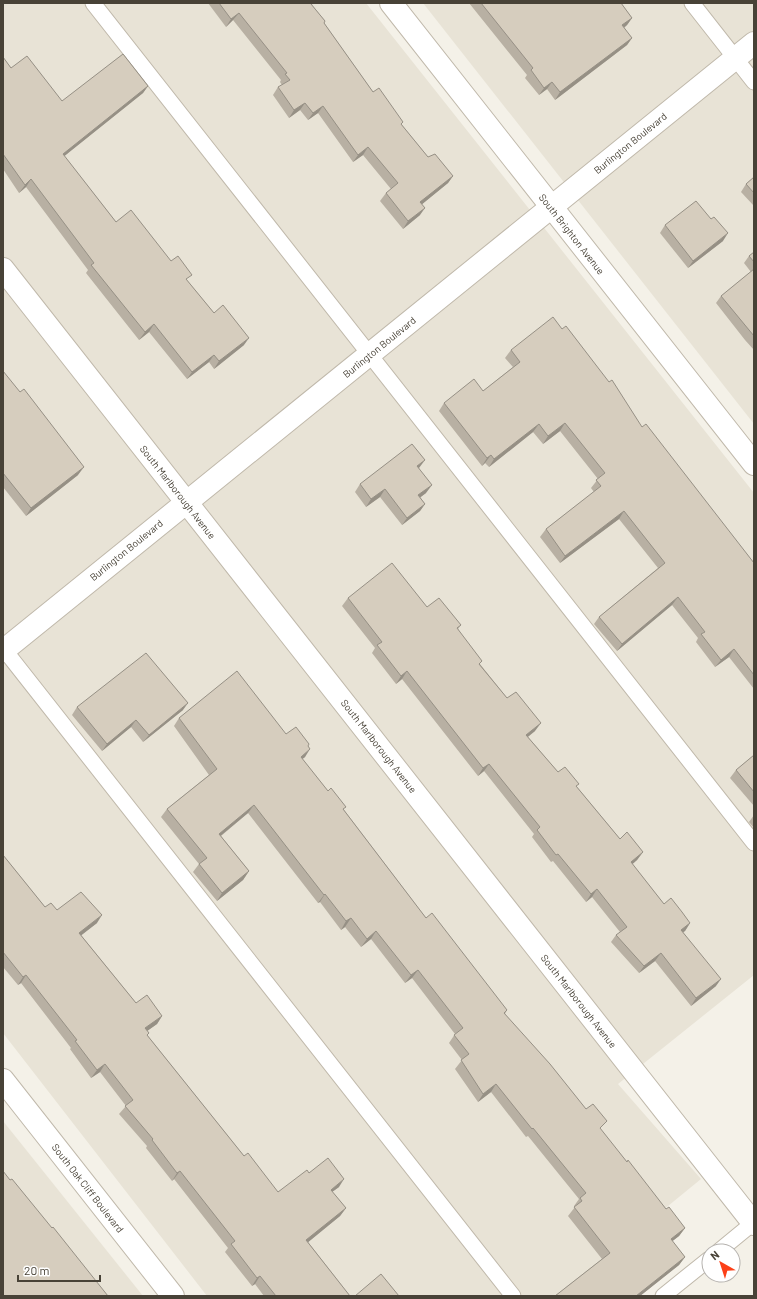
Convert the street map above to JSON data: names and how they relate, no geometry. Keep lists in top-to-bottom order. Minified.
{"streets":{"street":["Burlington Boulevard","South Brighton Avenue","South Marlborough Avenue","South Oak Cliff Boulevard"]},"crossings":[["Burlington Boulevard","South Brighton Avenue"],["Burlington Boulevard","South Marlborough Avenue"]],"scale_bar":"20 m","north":"top left"}
